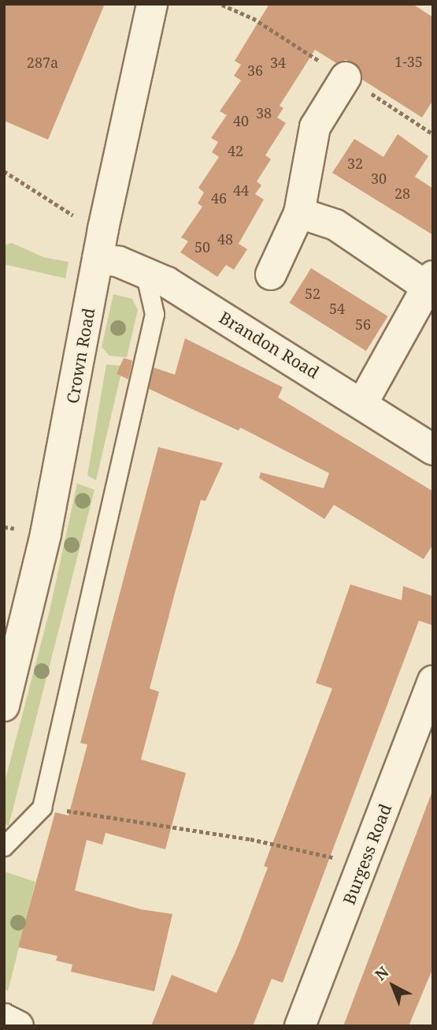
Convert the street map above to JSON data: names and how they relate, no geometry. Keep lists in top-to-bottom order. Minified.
{"streets":{"street":["Brandon Road","Crown Road","Burgess Road"]},"crossings":[["Brandon Road","Crown Road"]],"house_numbers":["1-35","287a","34","36","38","40","42","32","30","44","28","46","48","50","52","54","56"],"north":"top left"}
